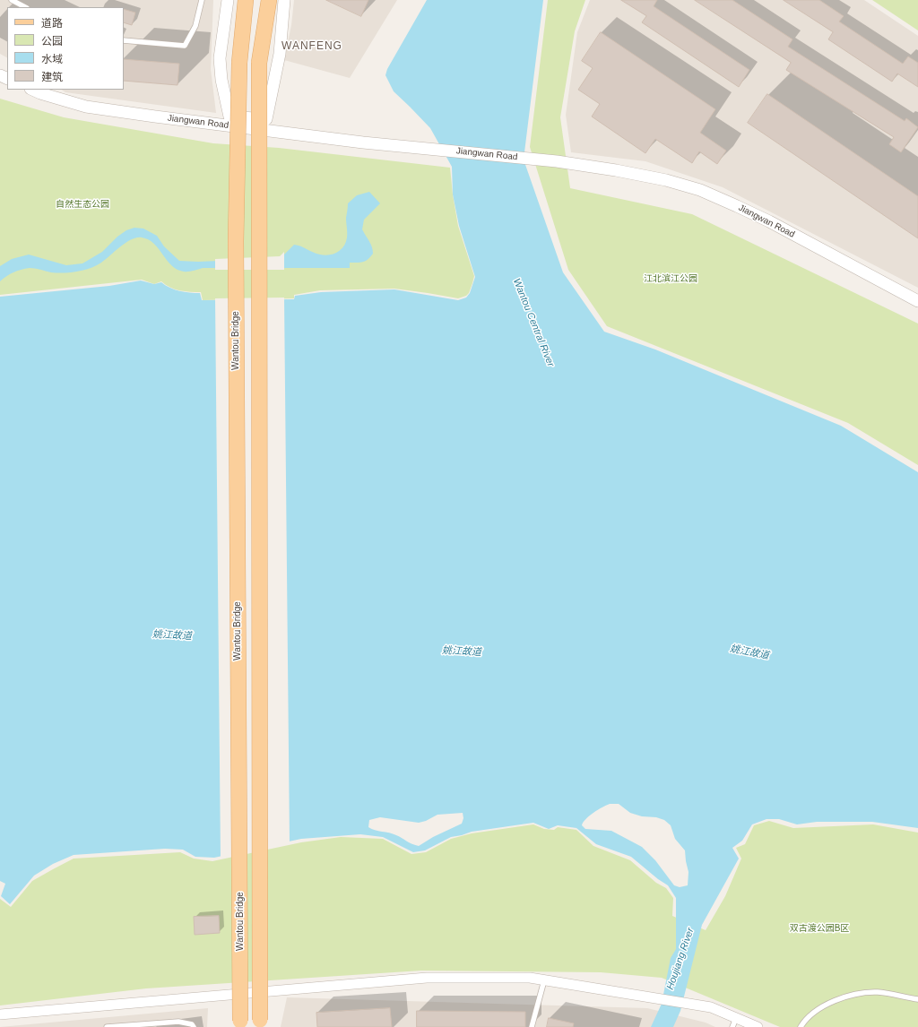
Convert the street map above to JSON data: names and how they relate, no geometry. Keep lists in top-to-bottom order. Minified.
{"streets":{"main road":["Wantou Bridge"],"street":["Jiangwan Road"]},"districts":["WANFENG"],"water":["Wantou Central River","姚江故道","Houjiang River"],"parks":["自然生态公园","江北滨江公园","双古渡公园B区"],"legend":["道路","公园","水域","建筑"]}
